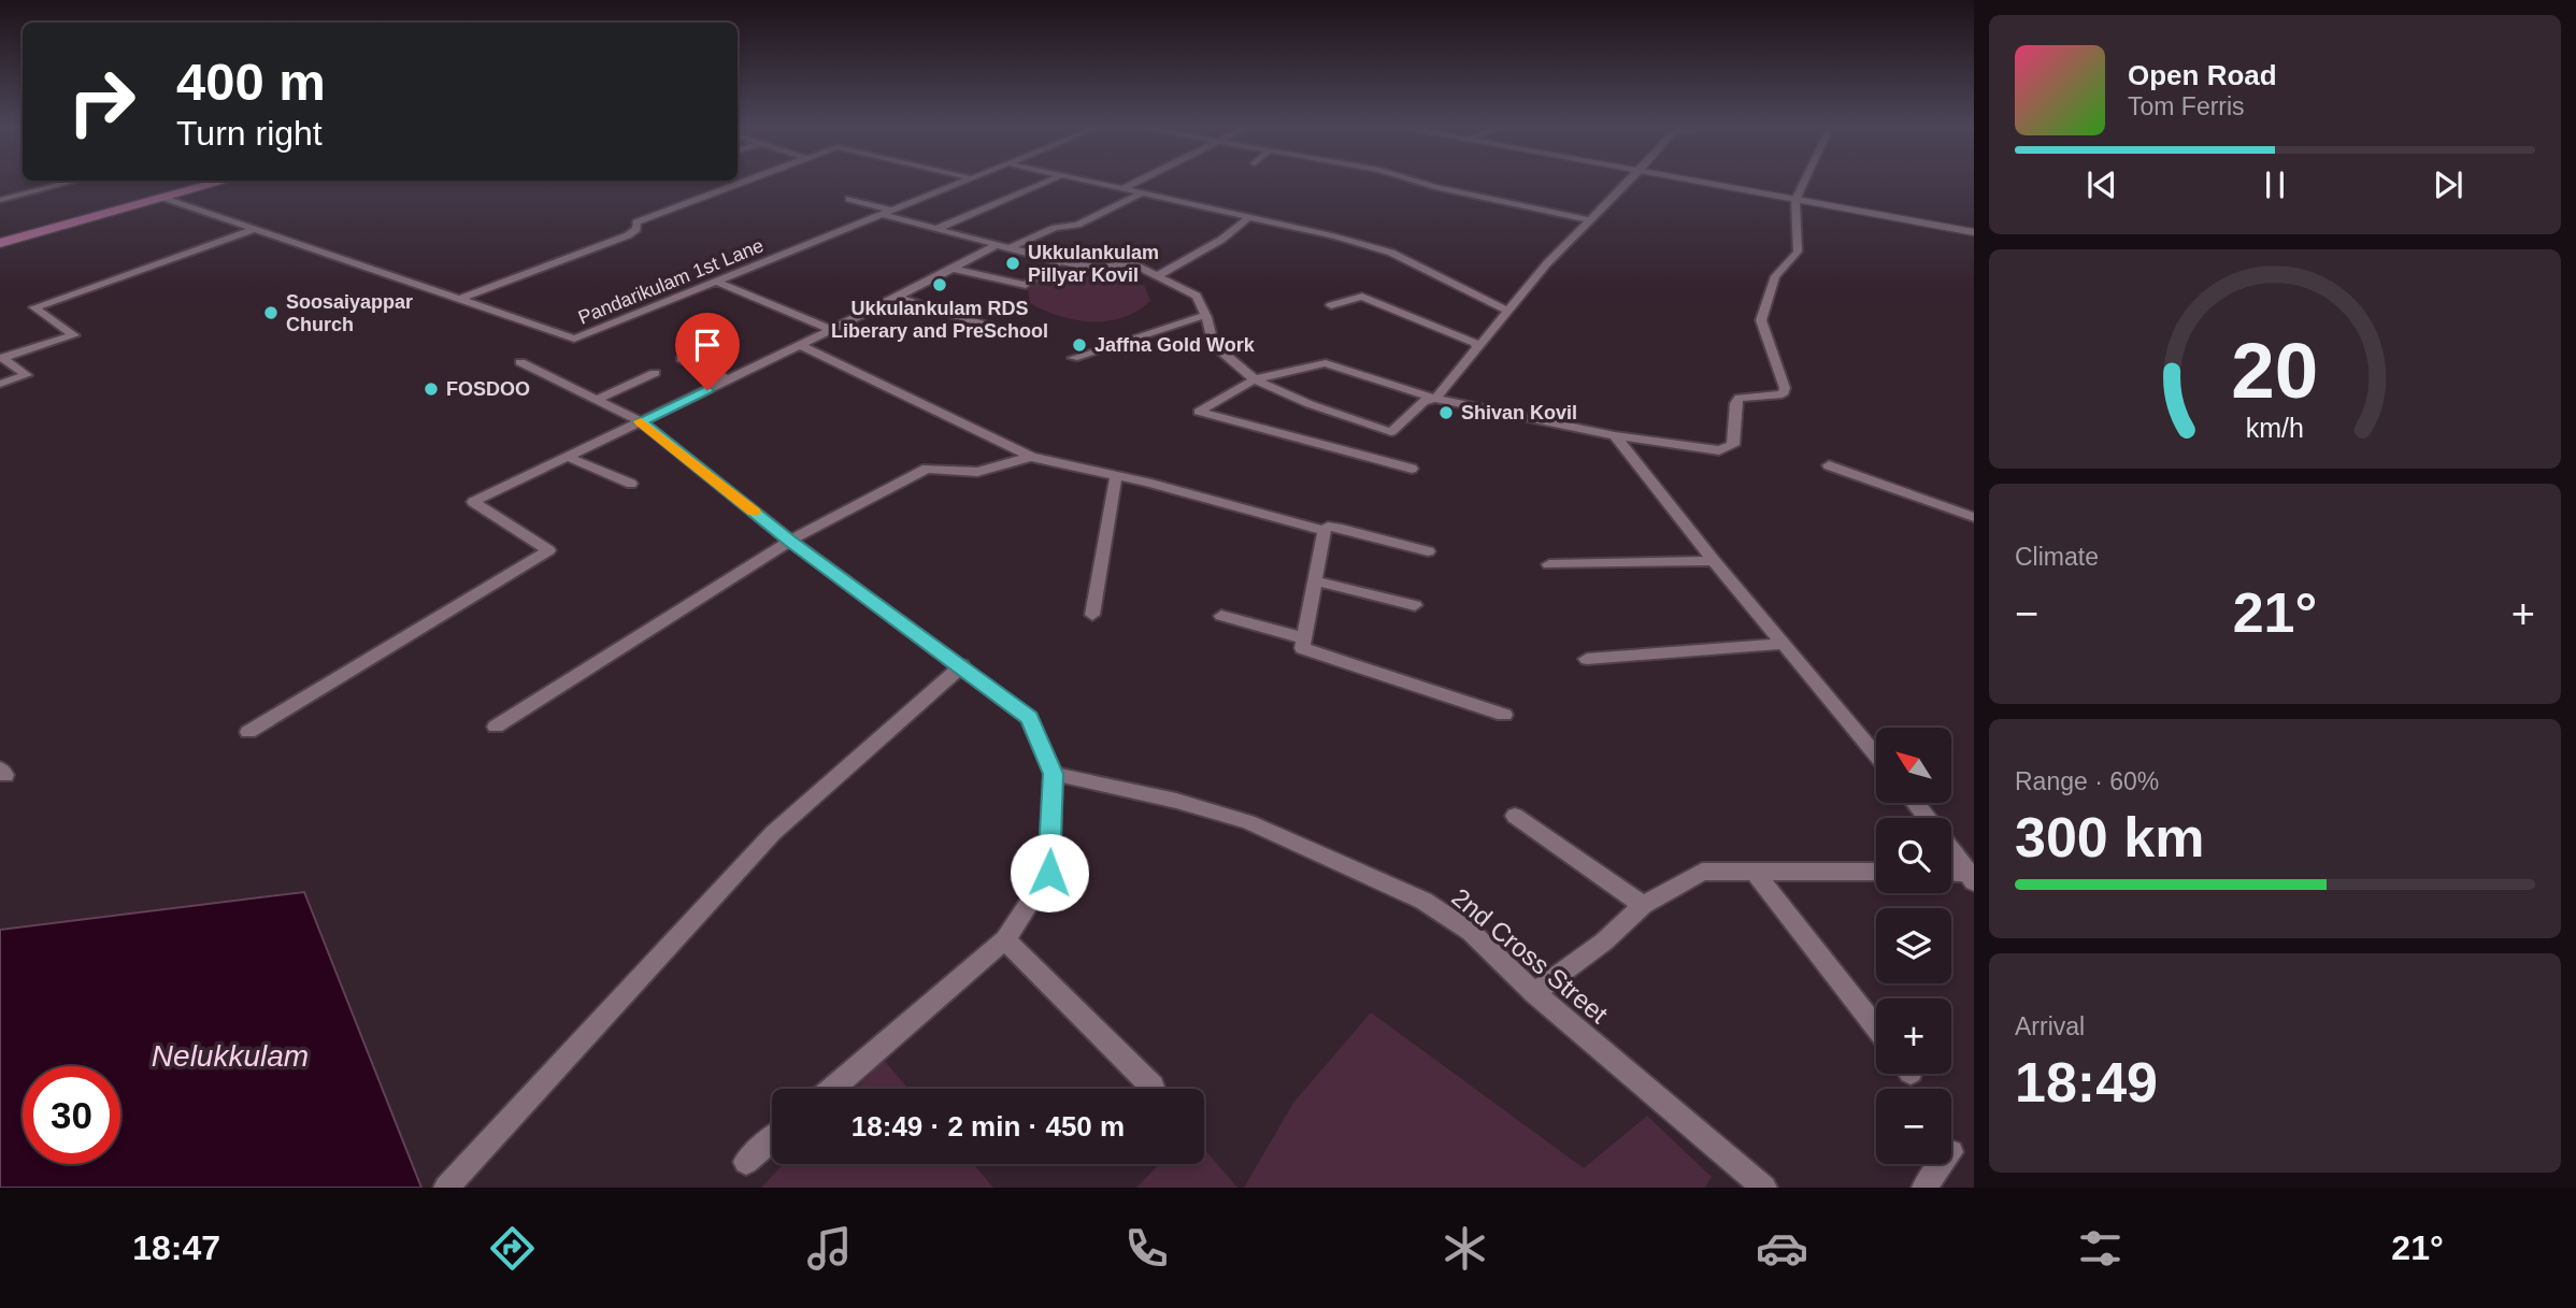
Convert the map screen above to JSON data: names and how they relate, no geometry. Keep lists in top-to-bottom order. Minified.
{"streets":{"street":["Pandarikulam 1st Lane","2nd Cross Street"]},"water":["Nelukkulam"],"places":["Ukkulankulam Pillyar Kovil","Ukkulankulam RDS Liberary and PreSchool","Soosaiyappar Church","Jaffna Gold Work","FOSDOO","Shivan Kovil"],"north":"top left","page":{"turn":["400 m","Turn right"],"song":["Open Road","Tom Ferris"],"tile":["Climate",["Range · 60%","300 km"],["Arrival","18:49"]],"heat":["−","21°","+"],"map_buttons":["+","−"],"limit":"30","trip":"18:49 · 2 min · 450 m","tabs":["18:47","21°"],"gauge":["20","km/h"]}}
